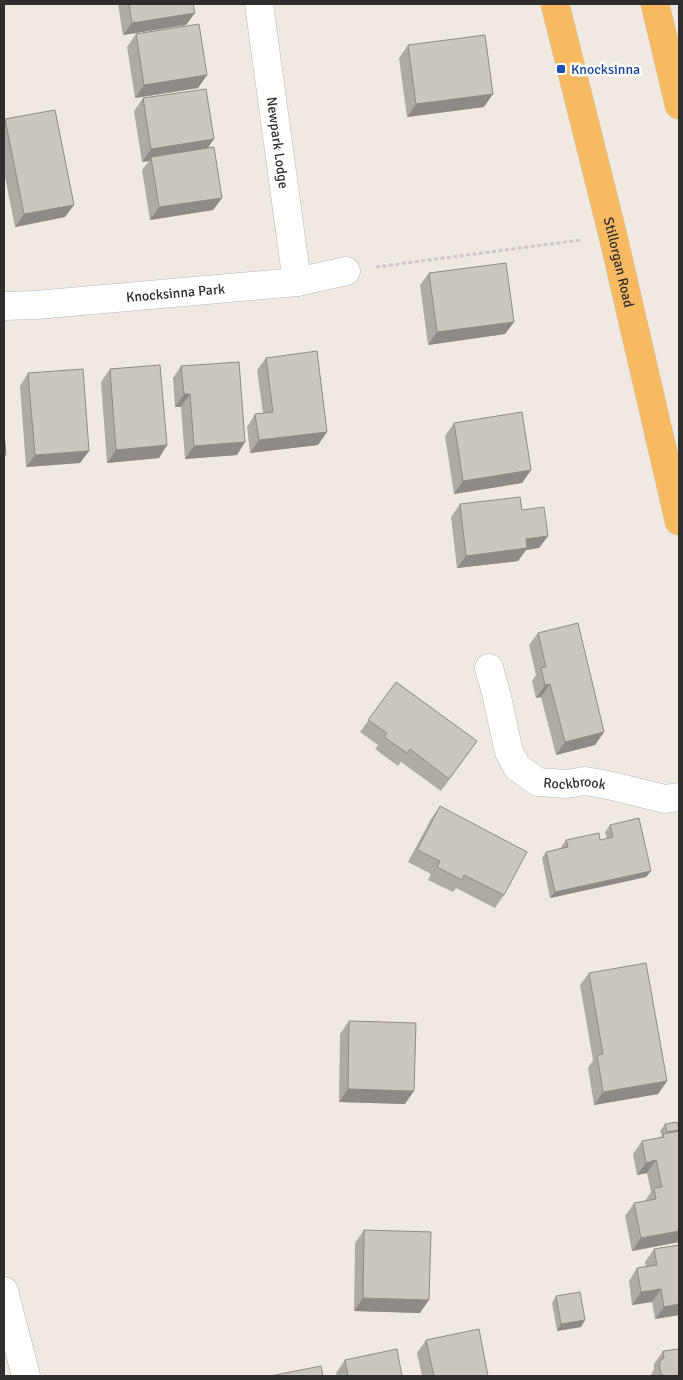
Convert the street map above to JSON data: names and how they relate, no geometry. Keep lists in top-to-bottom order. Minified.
{"streets":{"highway":["Stillorgan Road"],"street":["Newpark Lodge","Knocksinna Park","Rockbrook"]},"crossings":[["Newpark Lodge","Knocksinna Park"]],"places":{"transit":["Knocksinna"]}}
